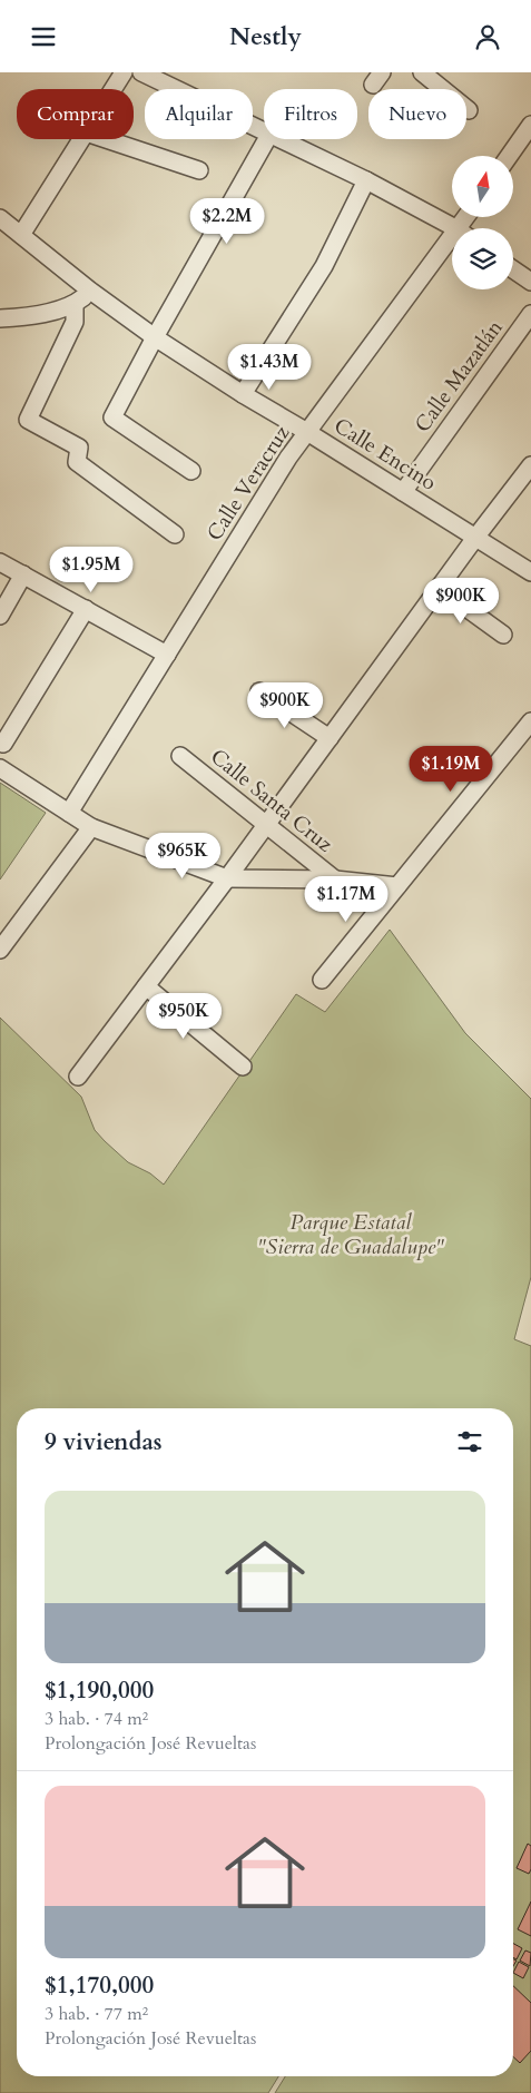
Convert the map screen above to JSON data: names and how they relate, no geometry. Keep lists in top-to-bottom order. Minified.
{"streets":{"street":["Calle Mazatlán","Calle Encino","Calle Veracruz","Calle Santa Cruz"]},"crossings":[["Calle Mazatlán","Calle Encino"],["Calle Encino","Calle Veracruz"]],"parks":["Parque Estatal \"Sierra de Guadalupe\""],"north":"top","page":{"header":"Nestly","chip":["Comprar","Alquilar","Filtros","Nuevo"],"price":["$2.2M","$1.43M","$1.95M","$900K","$900K","$1.19M","$965K","$1.17M","$950K"],"heading":"9 viviendas","list":[{"name":"$1,190,000","note":"3 hab. · 74 m² · Prolongación José Revueltas"},{"name":"$1,170,000","note":"3 hab. · 77 m² · Prolongación José Revueltas"}]}}
